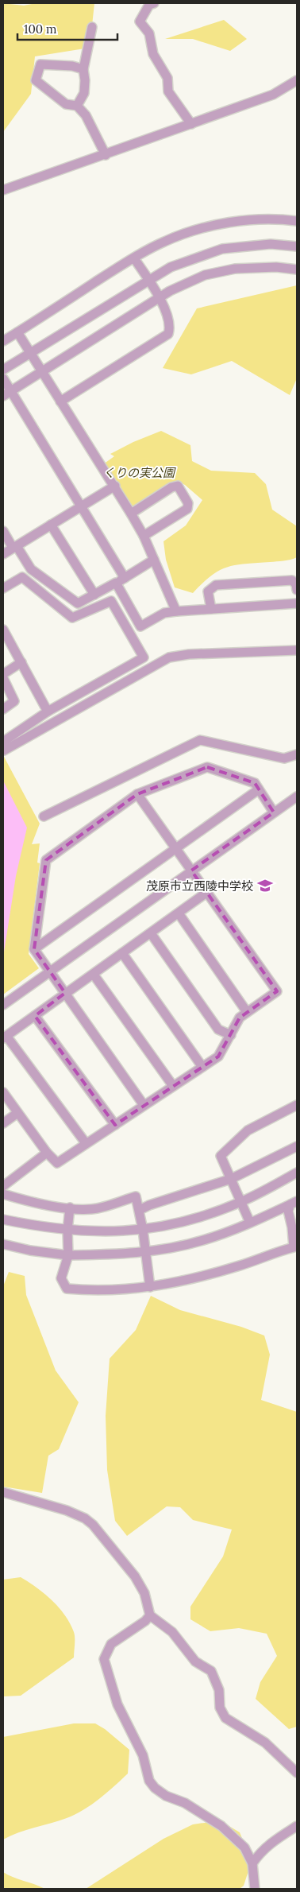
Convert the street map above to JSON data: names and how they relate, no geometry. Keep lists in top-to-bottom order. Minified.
{"parks":["くりの実公園"],"places":{"school or university":["茂原市立西陵中学校"]},"scale_bar":"100 m"}
